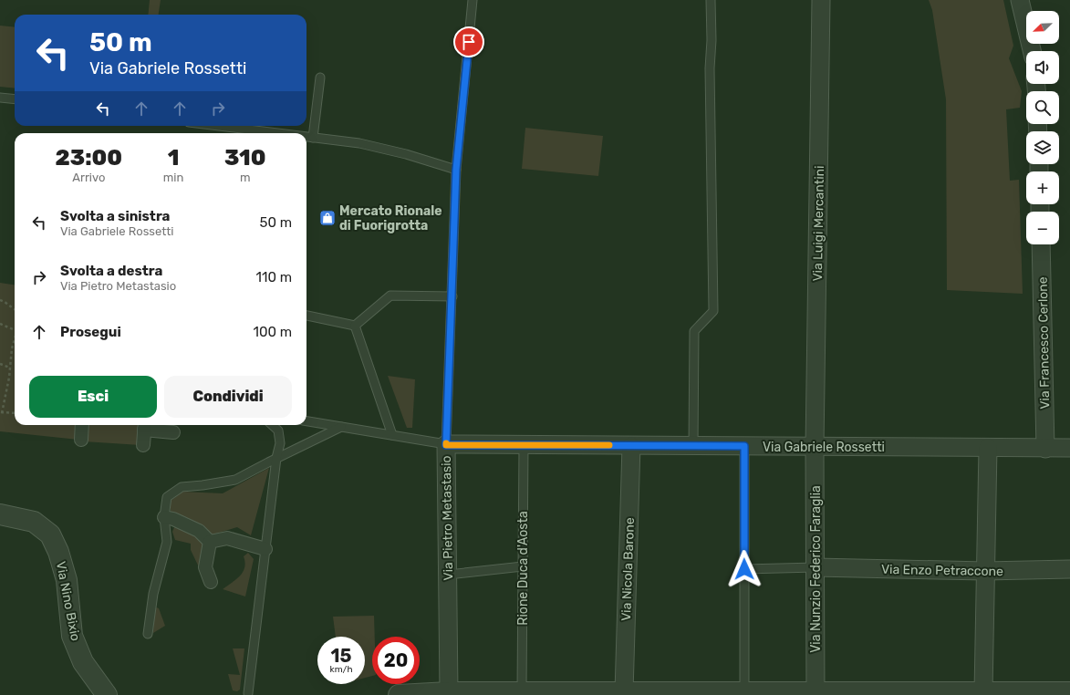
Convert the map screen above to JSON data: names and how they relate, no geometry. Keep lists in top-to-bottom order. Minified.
{"streets":{"street":["Via Luigi Mercantini","Via Francesco Cerlone","Via Gabriele Rossetti","Via Pietro Metastasio","Via Nicola Barone","Via Nunzio Federico Faraglia","Via Enzo Petraccone","Via Nino Bixio"],"lane":["Rione Duca d'Aosta"]},"crossings":[["Via Luigi Mercantini","Via Gabriele Rossetti"],["Via Luigi Mercantini","Via Nunzio Federico Faraglia"],["Via Francesco Cerlone","Via Gabriele Rossetti"],["Via Gabriele Rossetti","Via Pietro Metastasio"],["Via Gabriele Rossetti","Rione Duca d'Aosta"],["Via Gabriele Rossetti","Via Nicola Barone"],["Via Gabriele Rossetti","Via Nunzio Federico Faraglia"],["Via Nunzio Federico Faraglia","Via Enzo Petraccone"]],"places":{"shop":["Mercato Rionale di Fuorigrotta"]},"north":"bottom left","page":{"map_buttons":["+","−"],"turn":["50 m","Via Gabriele Rossetti"],"eta":["23:00","Arrivo","1","min","310","m"],"list":[{"name":"Svolta a sinistra","note":"Via Gabriele Rossetti","value":"50 m"},{"name":"Svolta a destra","note":"Via Pietro Metastasio","value":"110 m"},{"name":"Prosegui","value":"100 m"}],"buttons":["Esci","Condividi"],"speed":"15 km/h","limit":"20"}}
